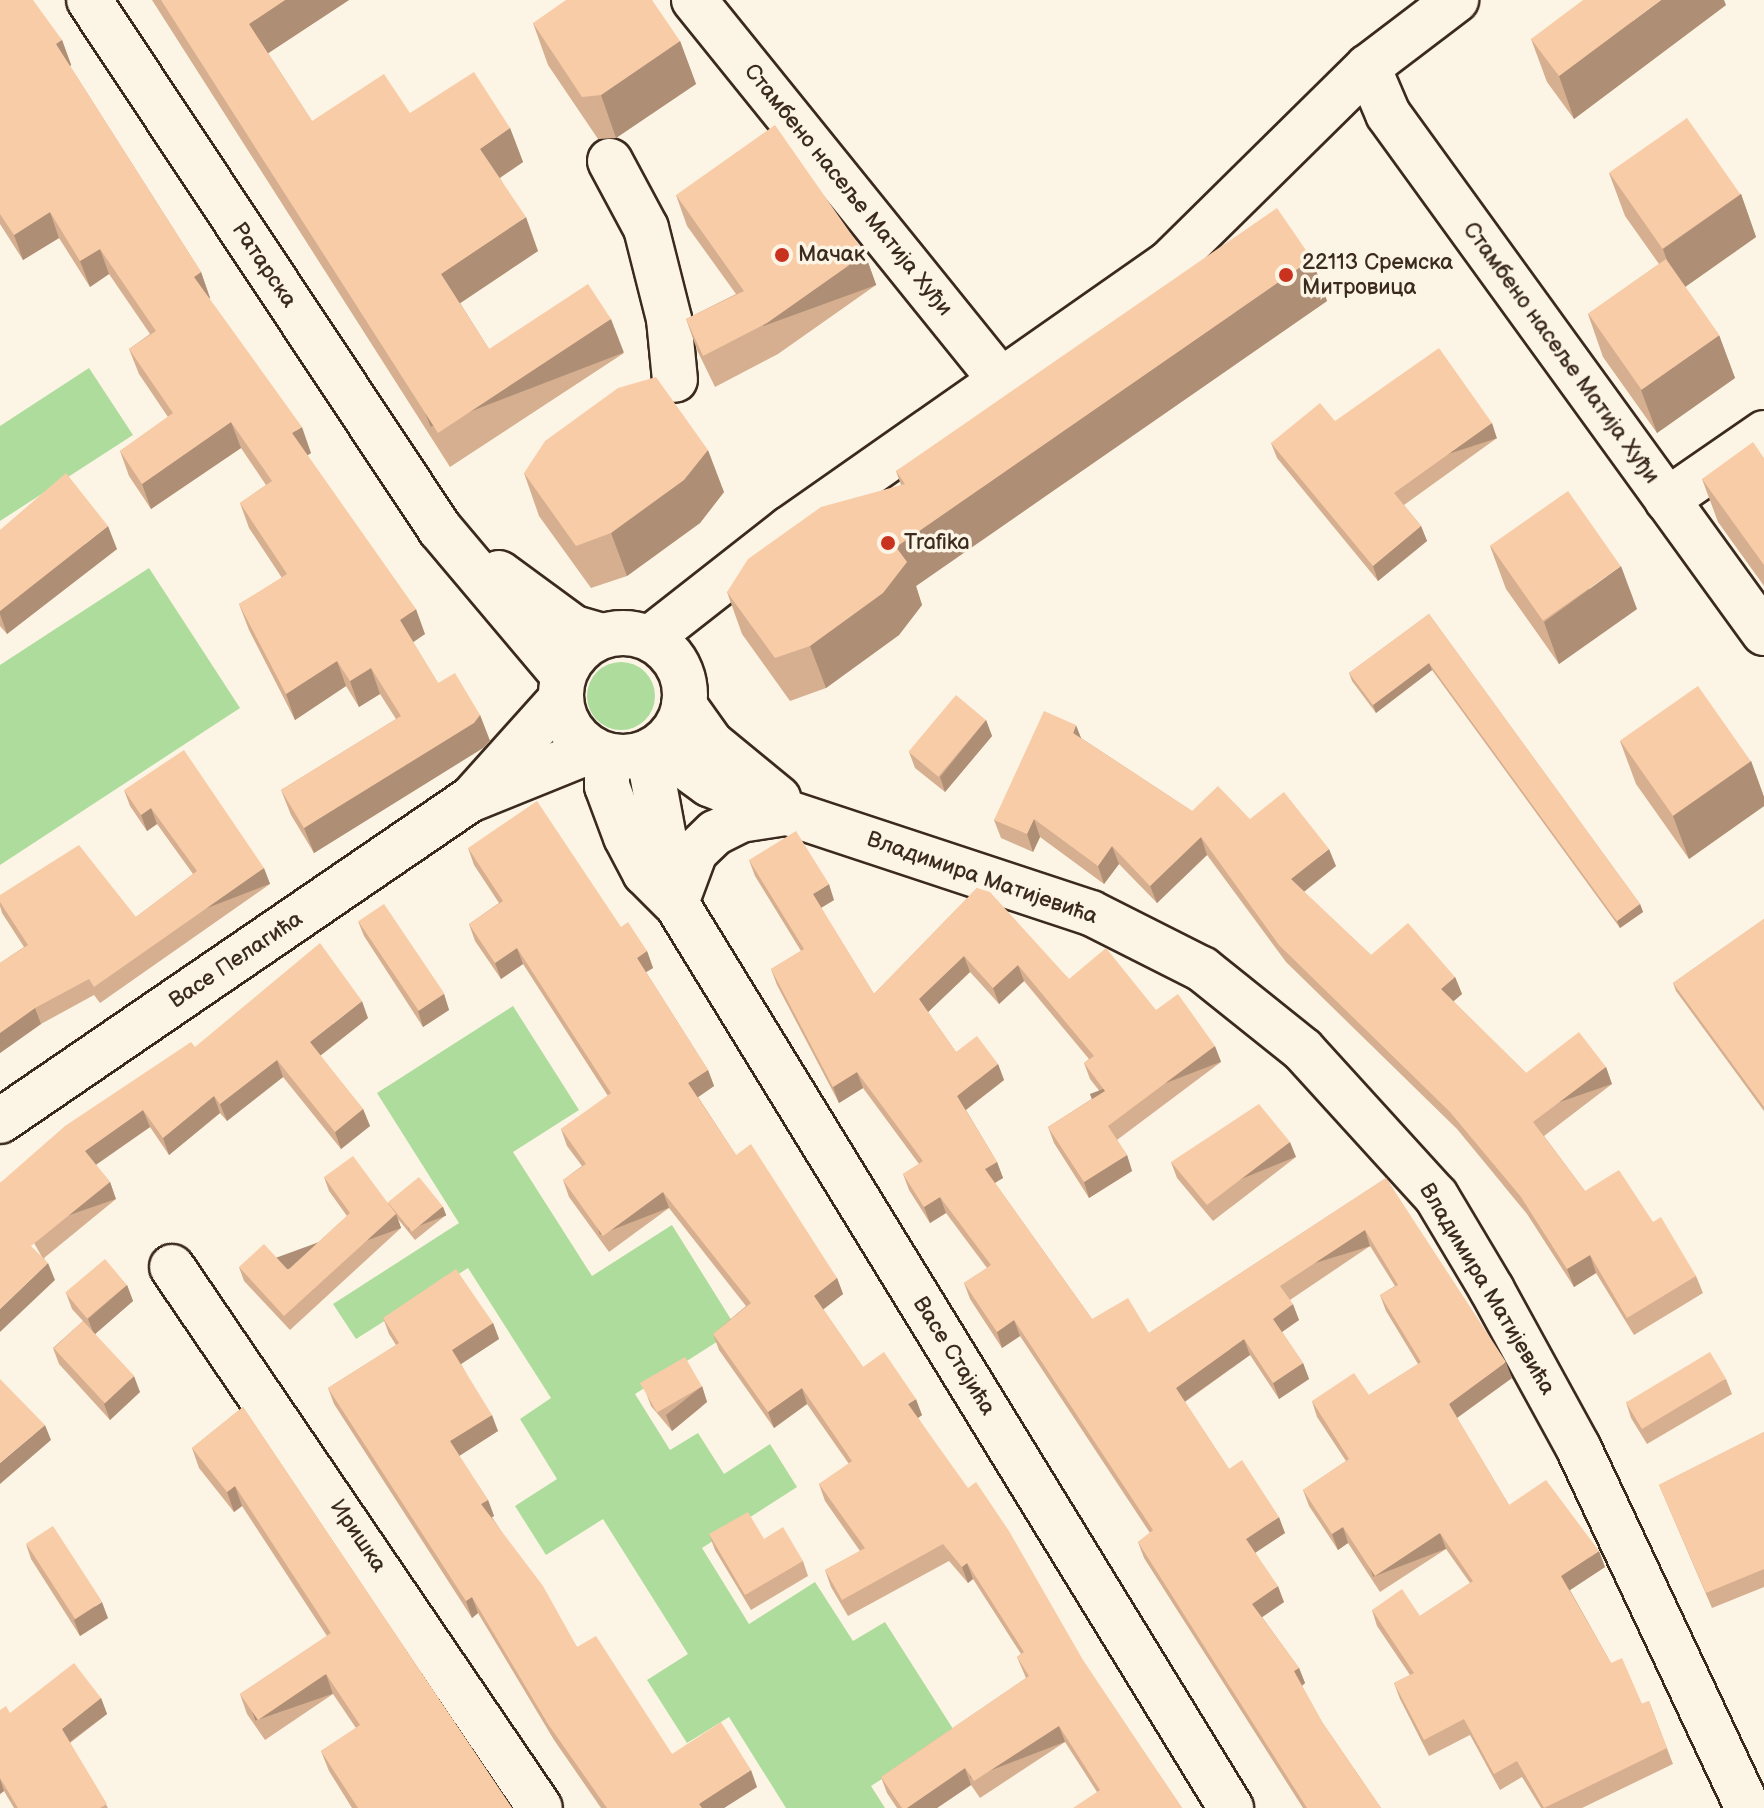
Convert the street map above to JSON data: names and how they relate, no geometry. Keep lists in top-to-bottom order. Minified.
{"streets":{"street":["Стамбено насеље Матија Хуђи","Ратарска","Владимира Матијевића","Васе Пелагића","Васе Стајића","Иришка"]},"crossings":[["Ратарска","Владимира Матијевића"],["Ратарска","Васе Пелагића"],["Ратарска","Васе Стајића"],["Владимира Матијевића","Васе Пелагића"],["Владимира Матијевића","Васе Стајића"],["Васе Пелагића","Васе Стајића"]],"places":["Мачак","22113 Сремска Митровица","Trafika"]}
